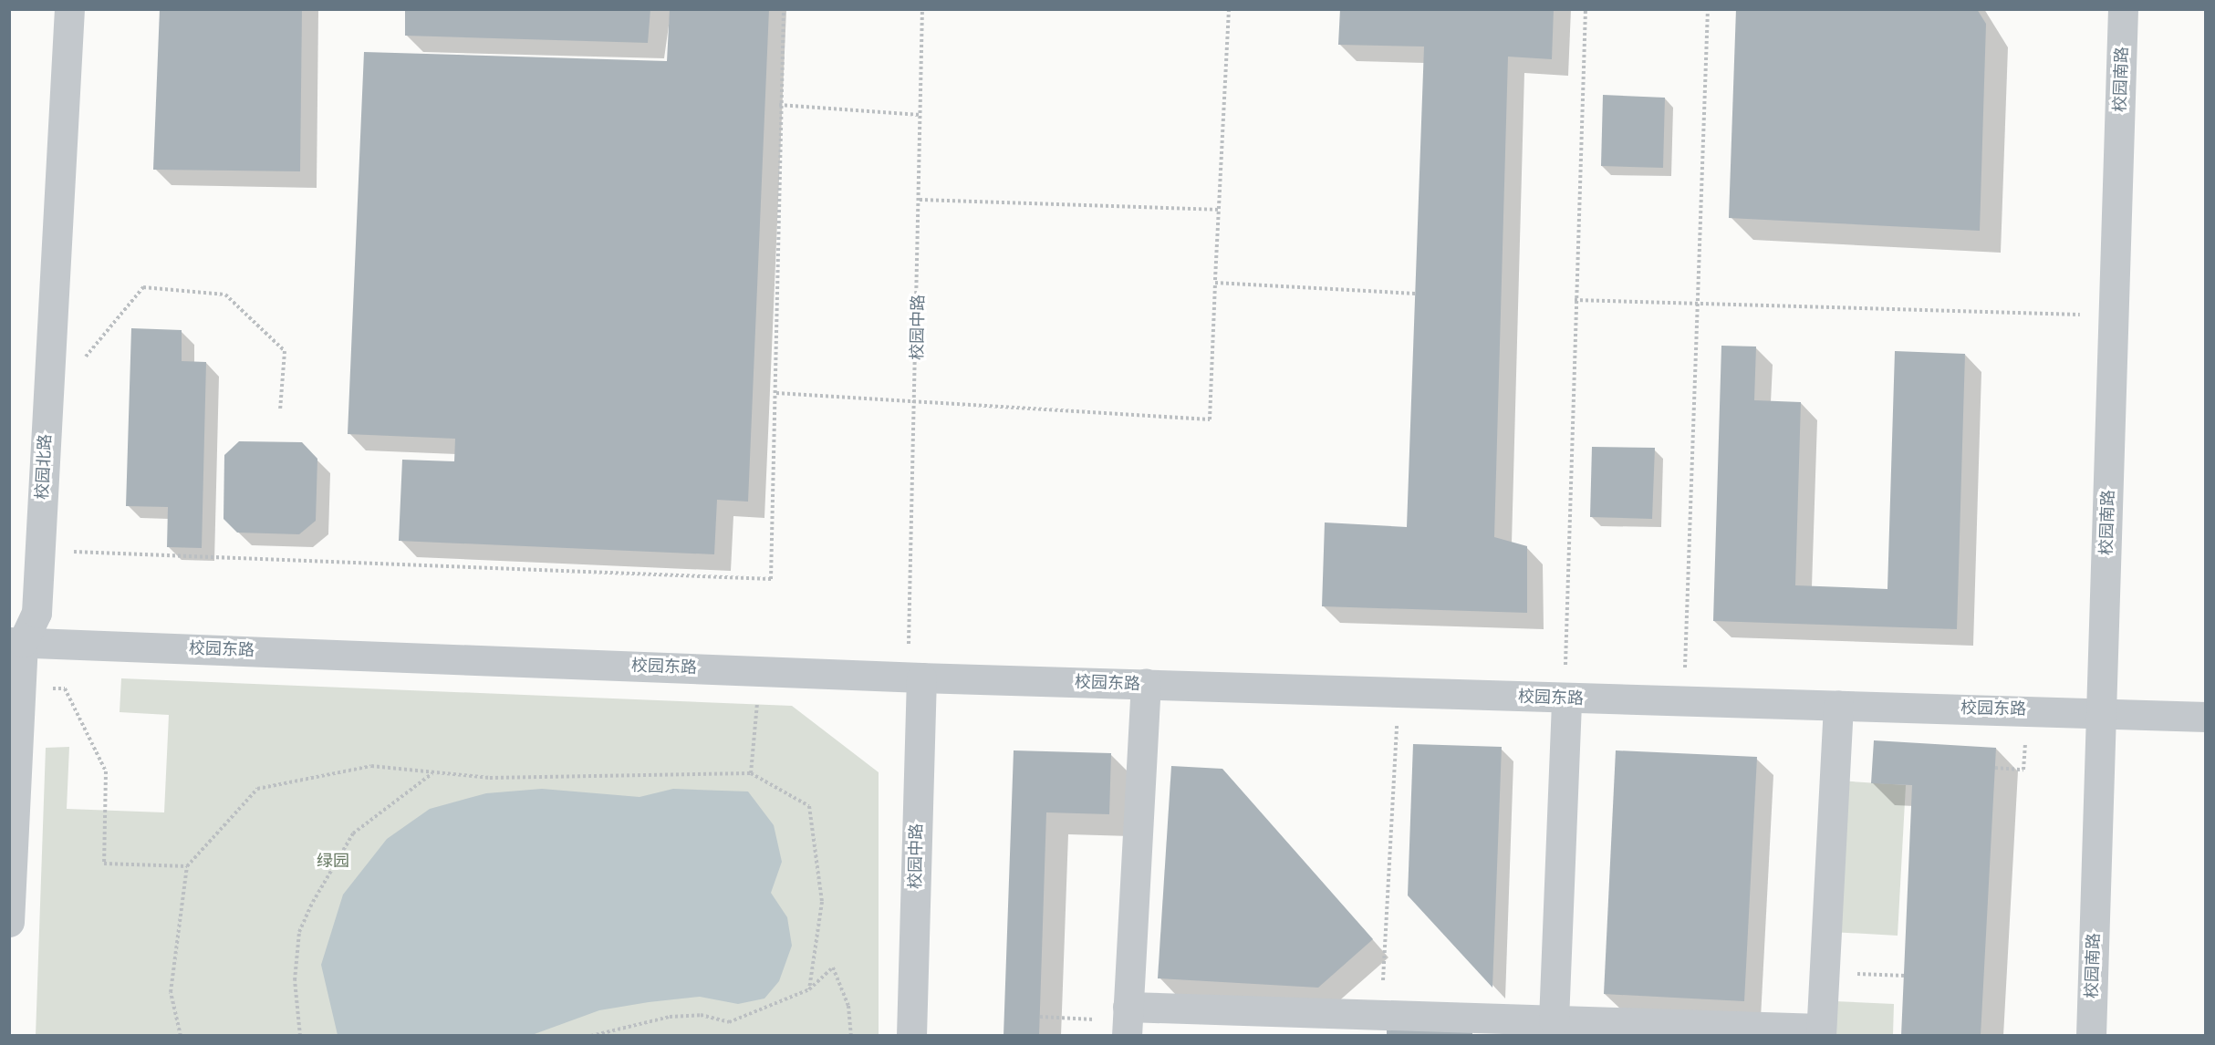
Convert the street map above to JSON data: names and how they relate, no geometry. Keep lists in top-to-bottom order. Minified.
{"streets":{"lane":["校园南路","校园中路","校园北路","校园东路"]},"crossings":[["校园南路","校园东路"],["校园中路","校园东路"],["校园北路","校园东路"]],"parks":["绿园"]}
